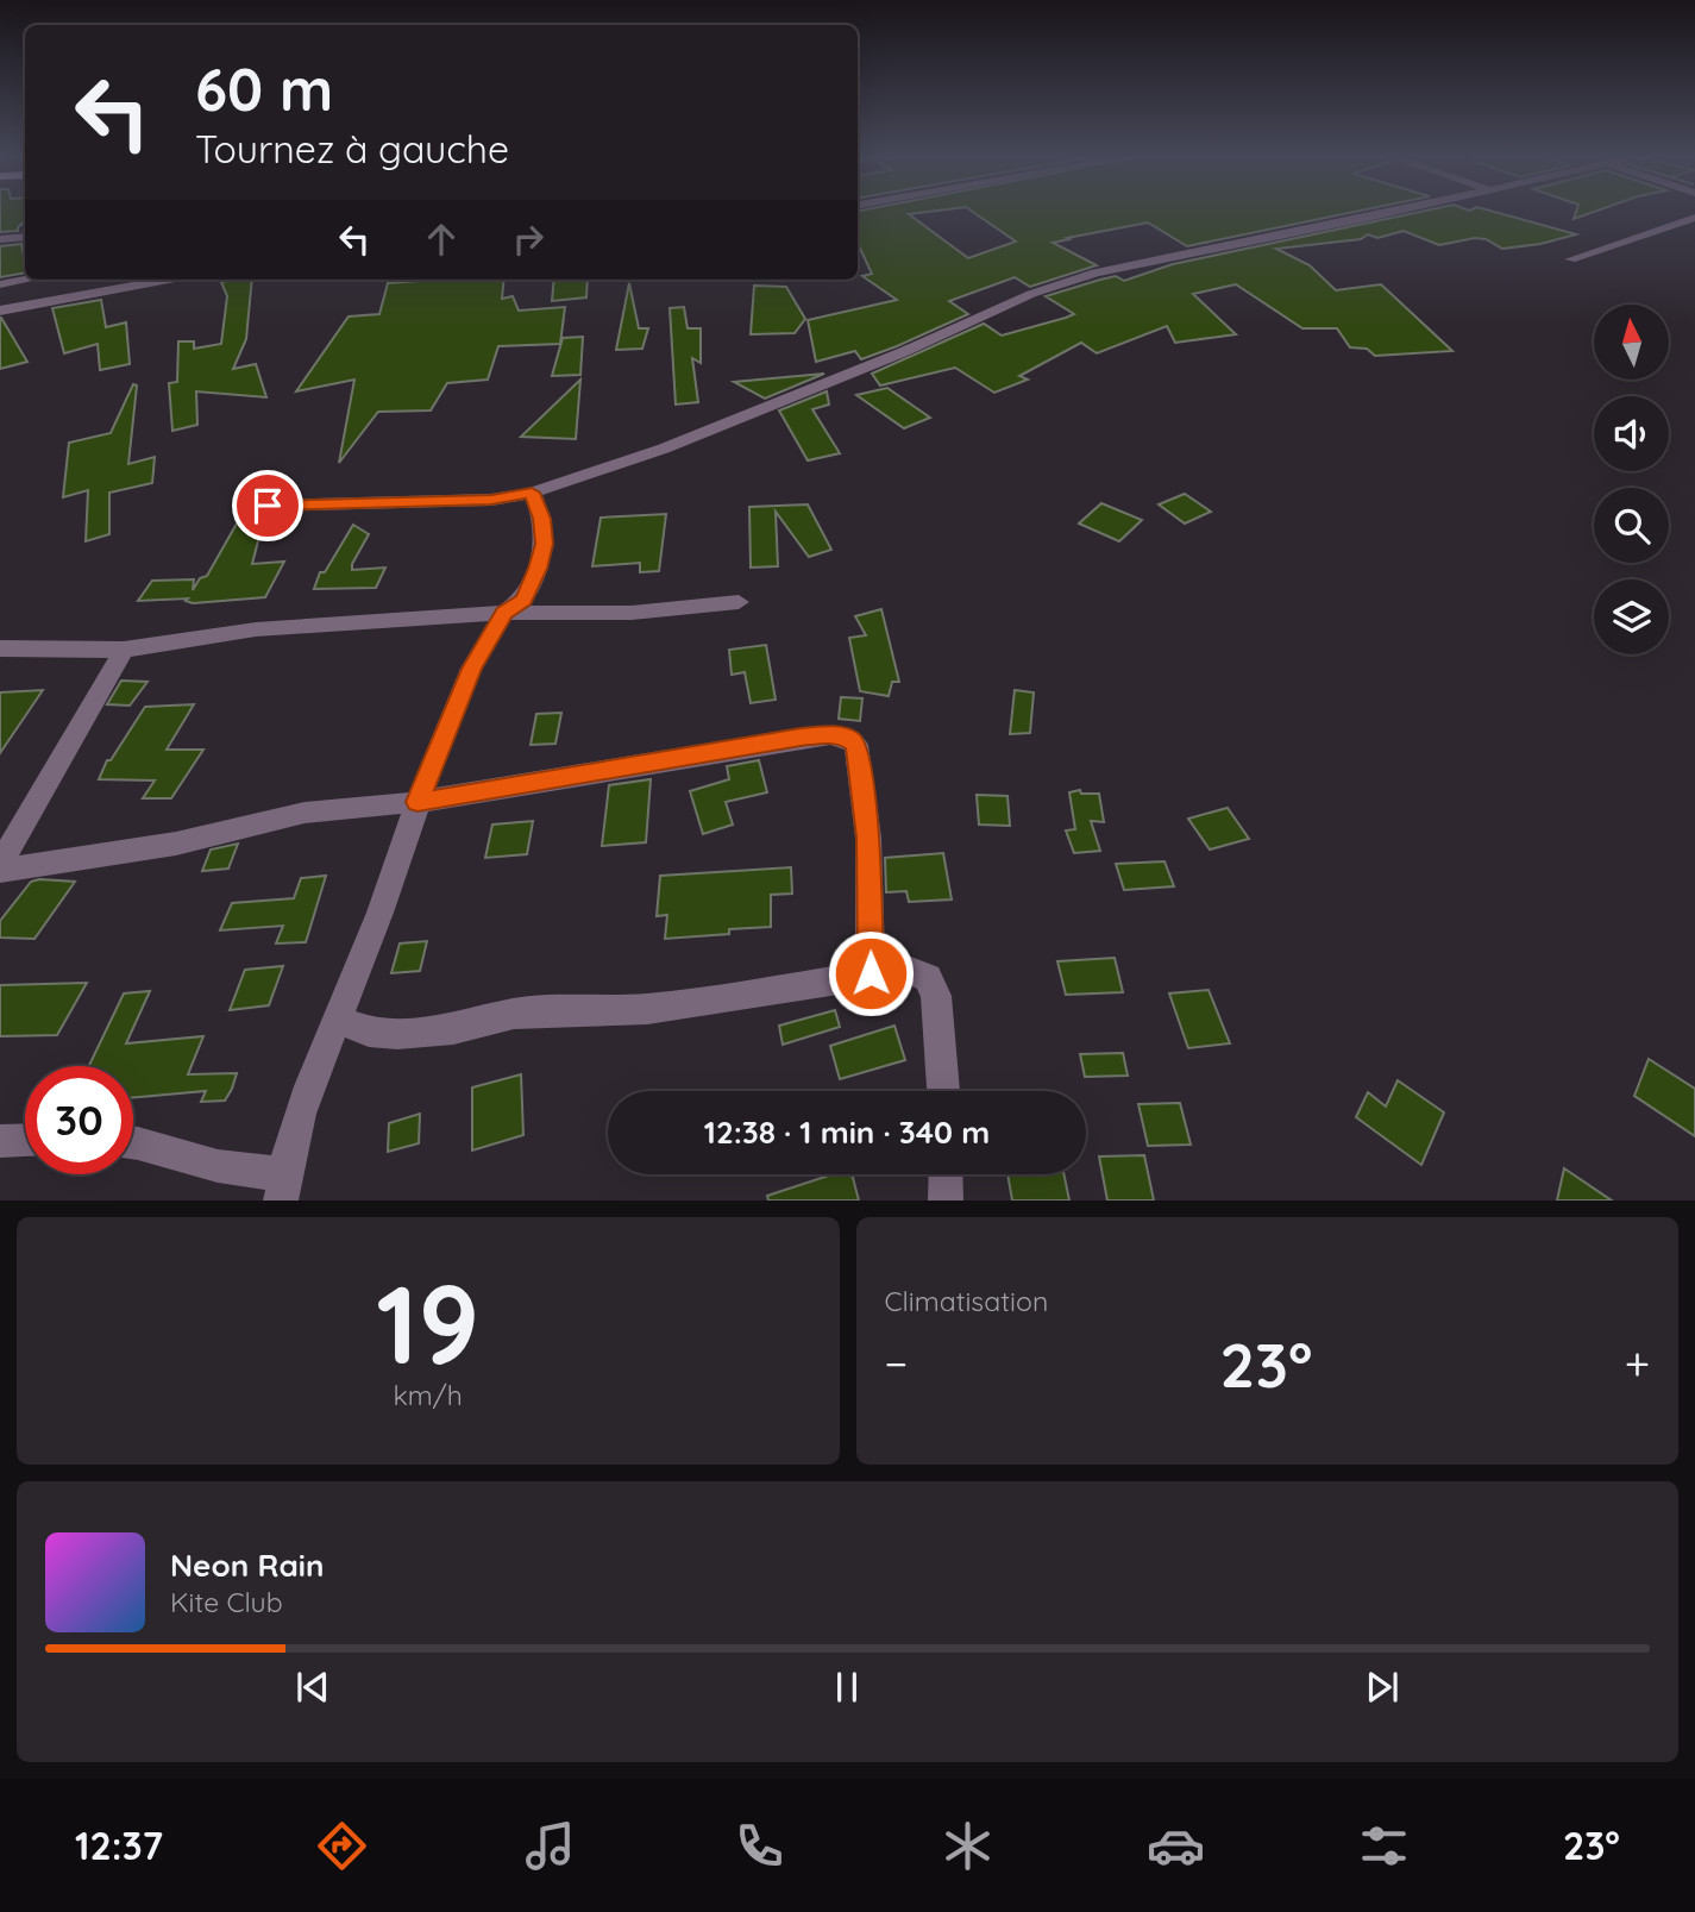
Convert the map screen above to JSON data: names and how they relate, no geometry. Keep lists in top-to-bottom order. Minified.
{"north":"top","page":{"turn":["60 m","Tournez à gauche"],"limit":"30","trip":"12:38 · 1 min · 340 m","tile":[["19","km/h"],"Climatisation"],"heat":["−","23°","+"],"song":["Neon Rain","Kite Club"],"tabs":["12:37","23°"]}}
